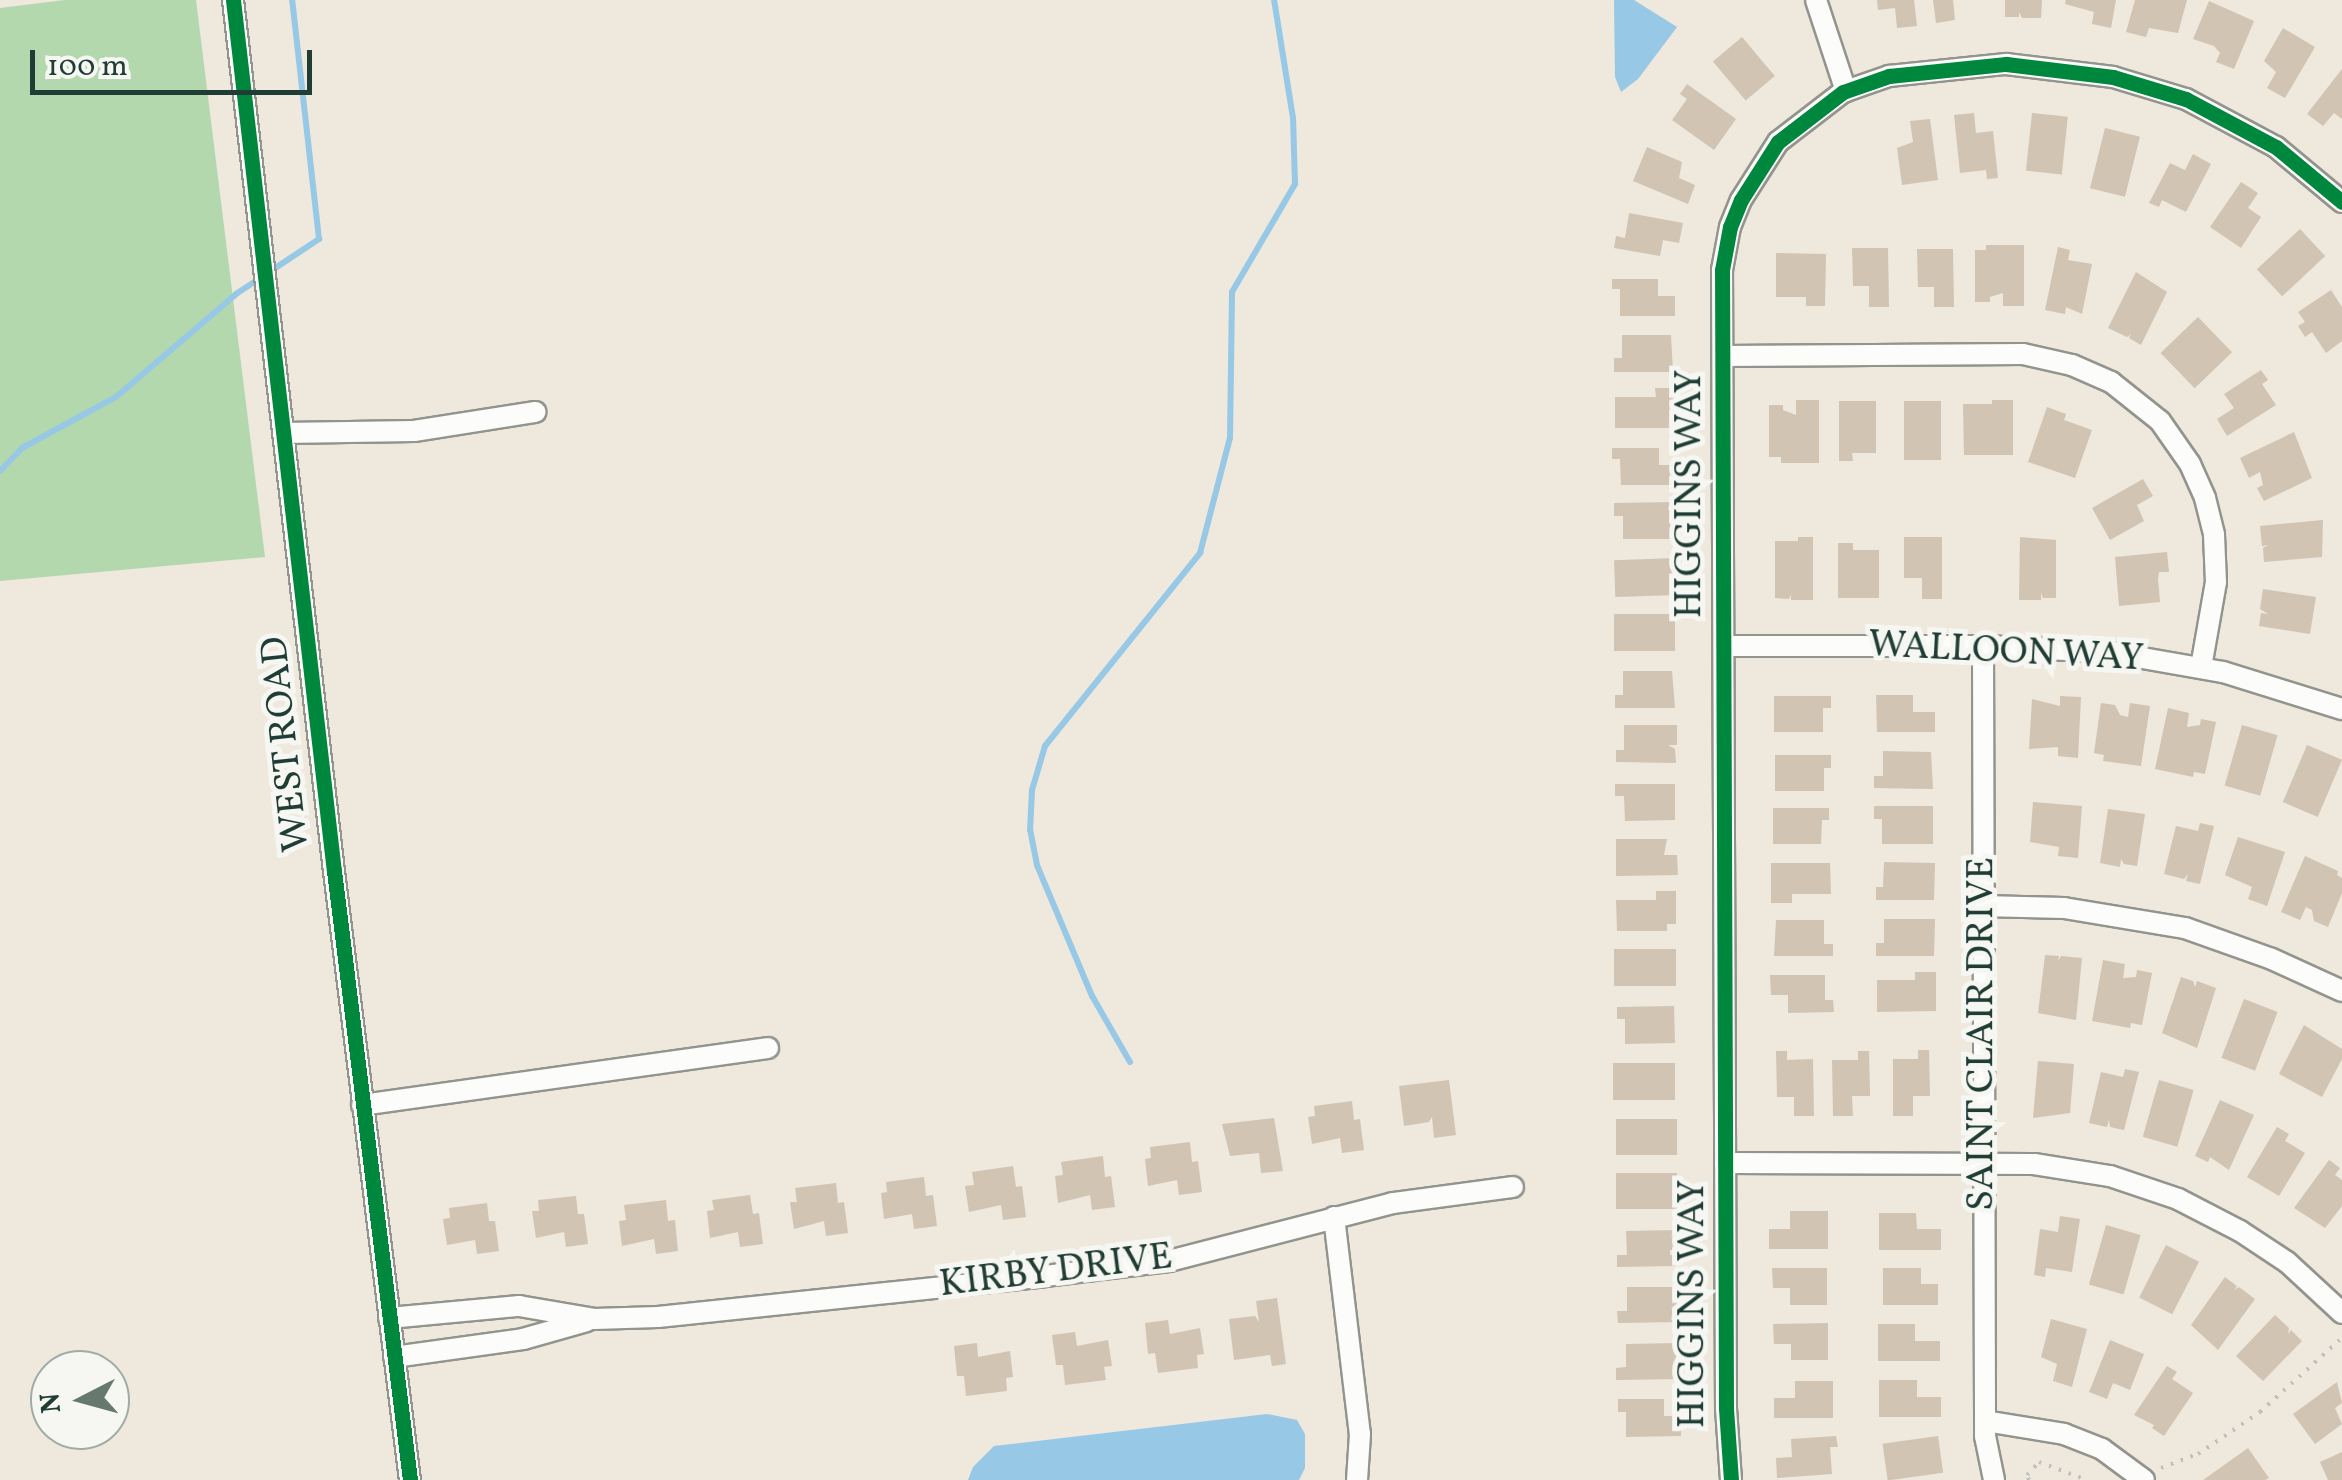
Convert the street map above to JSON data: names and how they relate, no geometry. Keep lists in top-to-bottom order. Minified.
{"streets":{"street":["HIGGINS WAY","WALLOON WAY","WEST ROAD","SAINT CLAIR DRIVE","KIRBY DRIVE"]},"crossings":[["HIGGINS WAY","WALLOON WAY"],["WALLOON WAY","SAINT CLAIR DRIVE"],["WEST ROAD","KIRBY DRIVE"]],"scale_bar":"100 m","north":"left"}
